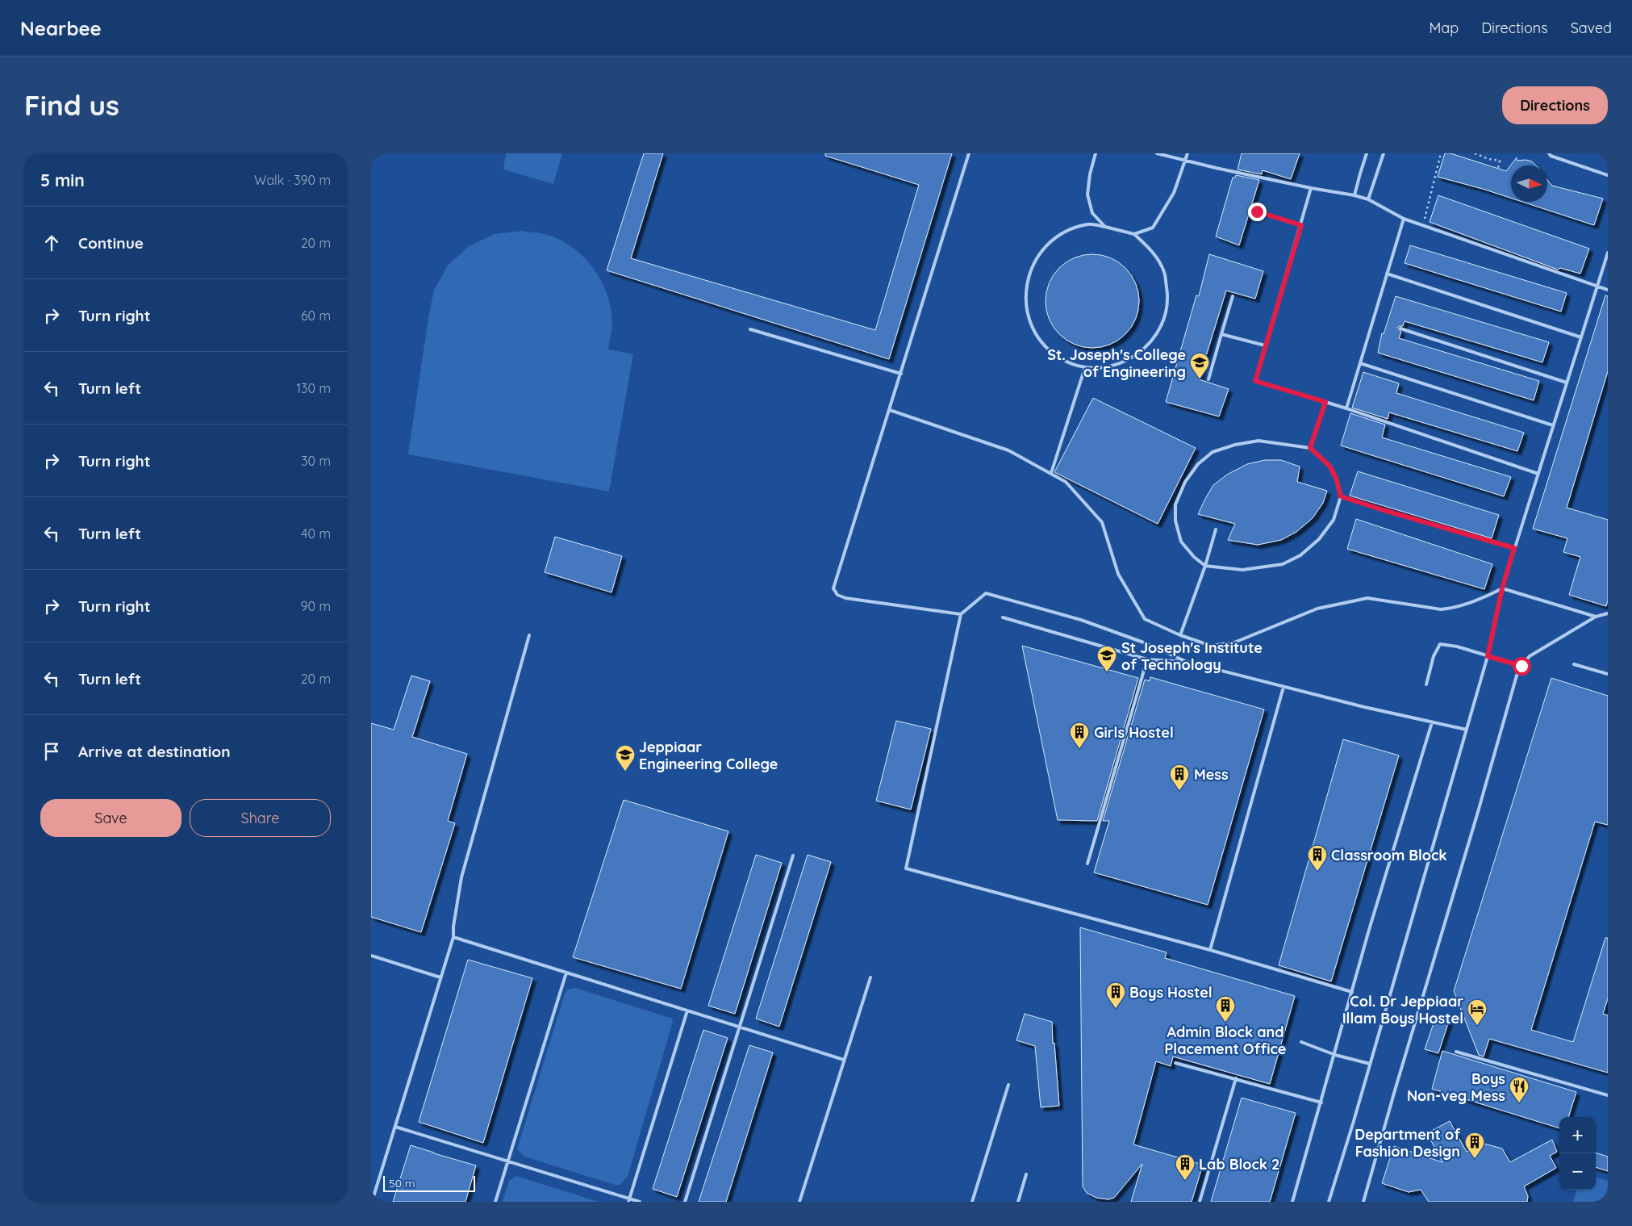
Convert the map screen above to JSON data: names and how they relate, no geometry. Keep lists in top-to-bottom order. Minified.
{"places":{"school or university":["St. Joseph's College of Engineering","St Joseph's Institute of Technology","Jeppiaar Engineering College"],"building":["Girls Hostel","Mess","Classroom Block","Boys Hostel","Admin Block and Placement Office","Department of Fashion Design","Lab Block 2"],"hotel":["Col. Dr Jeppiaar Illam Boys Hostel"],"restaurant":["Boys Non-veg Mess"]},"scale_bar":"50 m","north":"right","page":{"header":"Nearbee","nav":["Map","Directions","Saved"],"buttons":["Directions",["Save","Share"]],"title":"Find us","heading":["5 min","Walk · 390 m"],"list":[["Continue","20 m"],["Turn right","60 m"],["Turn left","130 m"],["Turn right","30 m"],["Turn left","40 m"],["Turn right","90 m"],["Turn left","20 m"],"Arrive at destination"],"map_buttons":["+","−"],"scale":"50 m"}}
